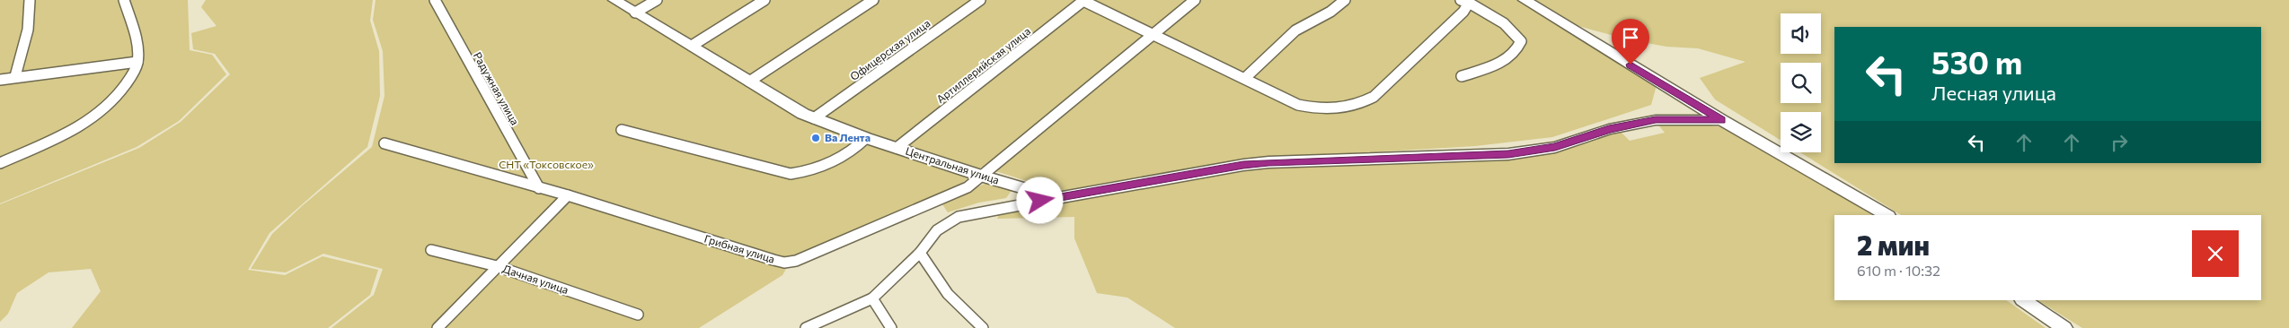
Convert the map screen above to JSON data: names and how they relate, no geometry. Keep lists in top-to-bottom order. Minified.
{"streets":{"street":["Офицерская улица","Артиллерийская улица","Радужная улица","Центральная улица","Грибная улица","Дачная улица"]},"crossings":[["Офицерская улица","Центральная улица"],["Артиллерийская улица","Центральная улица"],["Радужная улица","Грибная улица"],["Центральная улица","Грибная улица"]],"parks":["СНТ «Токсовское»"],"places":["Ва Лента"],"page":{"turn":["530 m","Лесная улица"],"heading":["2 мин","610 m · 10:32"]}}
